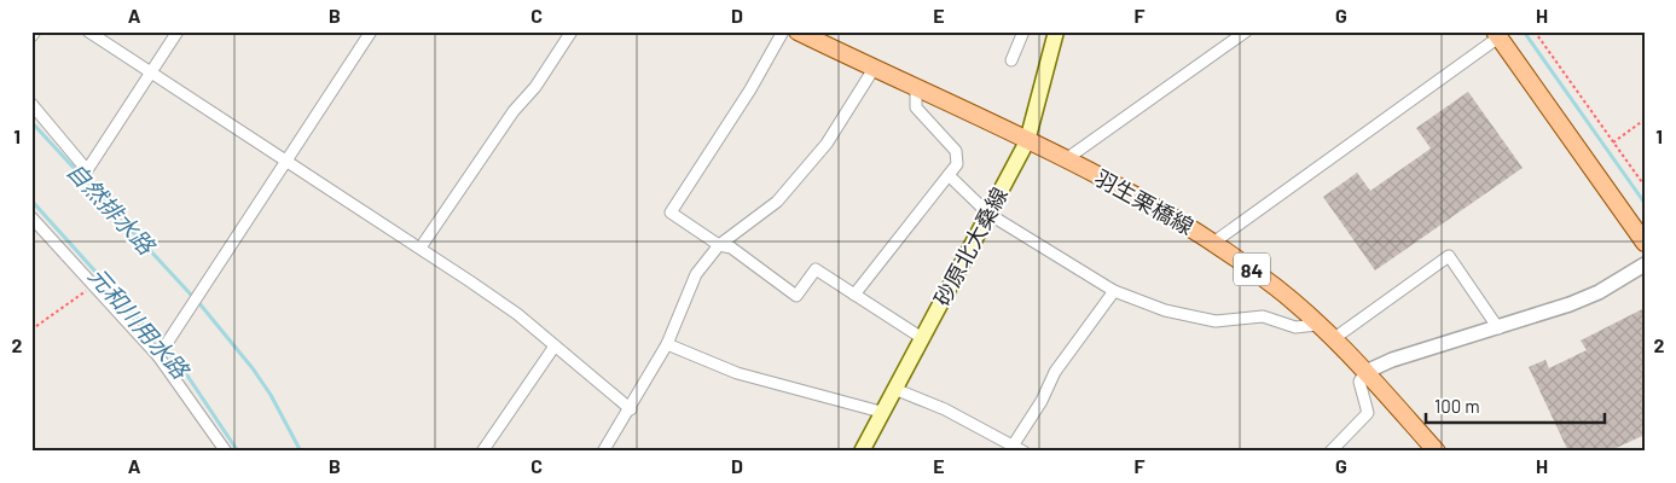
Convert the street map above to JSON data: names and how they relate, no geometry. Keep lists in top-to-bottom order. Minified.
{"streets":{"main road":["羽生栗橋線","砂原北大桑線","84"]},"crossings":[["羽生栗橋線","砂原北大桑線"]],"water":["自然排水路","元和川用水路"],"scale_bar":"100 m","grid":{"columns":["A","B","C","D","E","F","G","H"],"rows":["1","2"]}}
